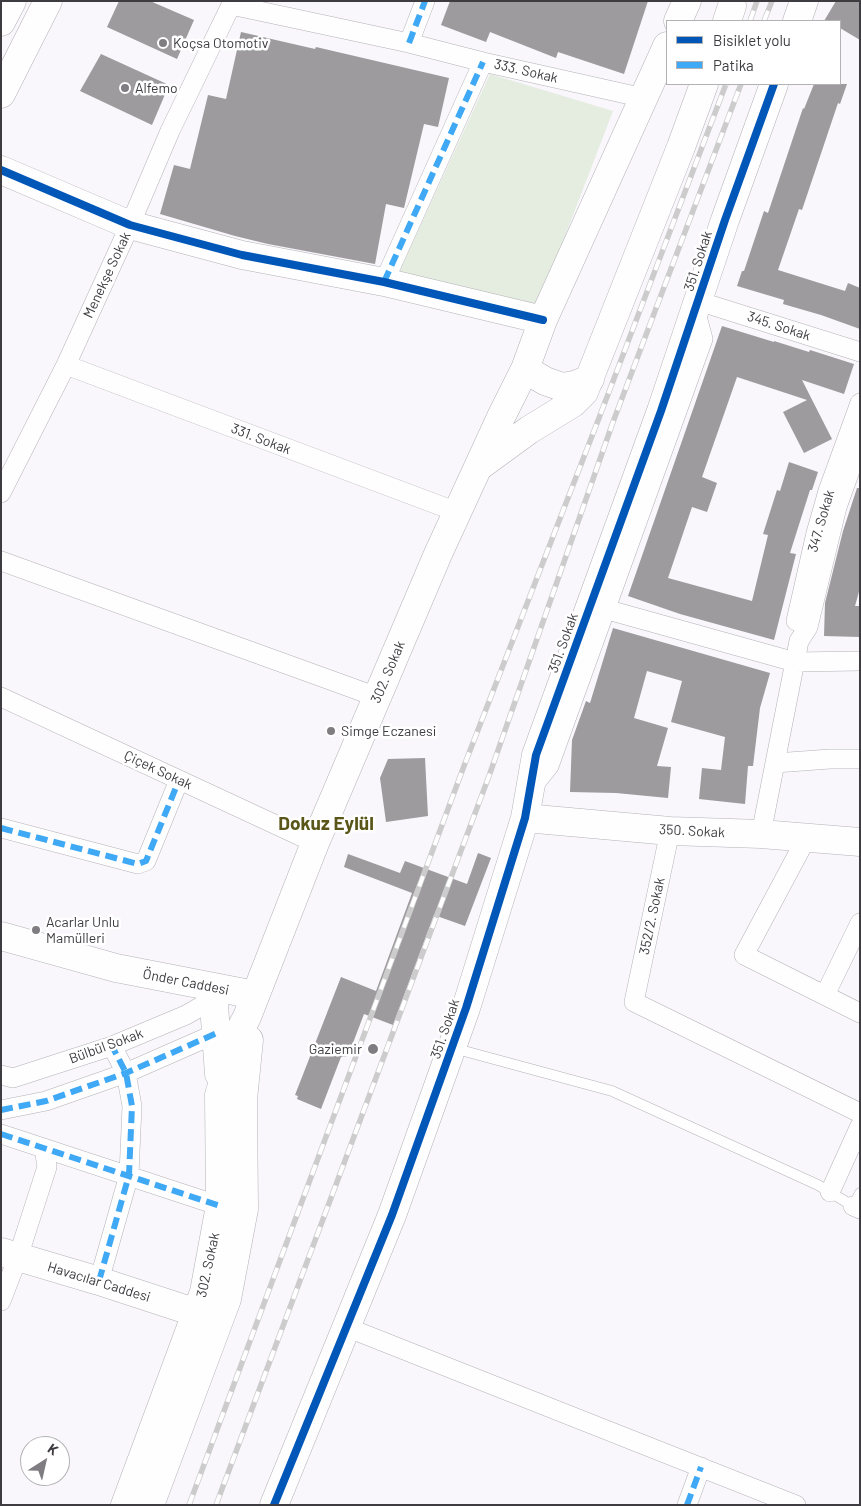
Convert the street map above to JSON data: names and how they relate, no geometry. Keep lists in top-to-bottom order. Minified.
{"streets":{"main road":["351. Sokak","302. Sokak","350. Sokak","Önder Caddesi","Havacılar Caddesi"],"street":["333. Sokak","Menekşe Sokak","345. Sokak","331. Sokak","347. Sokak","Çiçek Sokak","352/2. Sokak","Bülbül Sokak"]},"crossings":[["333. Sokak","Menekşe Sokak"],["333. Sokak","302. Sokak"],["351. Sokak","345. Sokak"],["351. Sokak","350. Sokak"],["Menekşe Sokak","331. Sokak"],["331. Sokak","302. Sokak"],["347. Sokak","350. Sokak"],["302. Sokak","Çiçek Sokak"],["302. Sokak","Önder Caddesi"],["302. Sokak","Havacılar Caddesi"],["350. Sokak","352/2. Sokak"],["Önder Caddesi","Bülbül Sokak"]],"districts":["Dokuz Eylül"],"places":["Koçsa Otomotiv","Alfemo","Simge Eczanesi","Acarlar Unlu Mamülleri","Gaziemir"],"legend":["Bisiklet yolu","Patika"],"north":"top right"}
